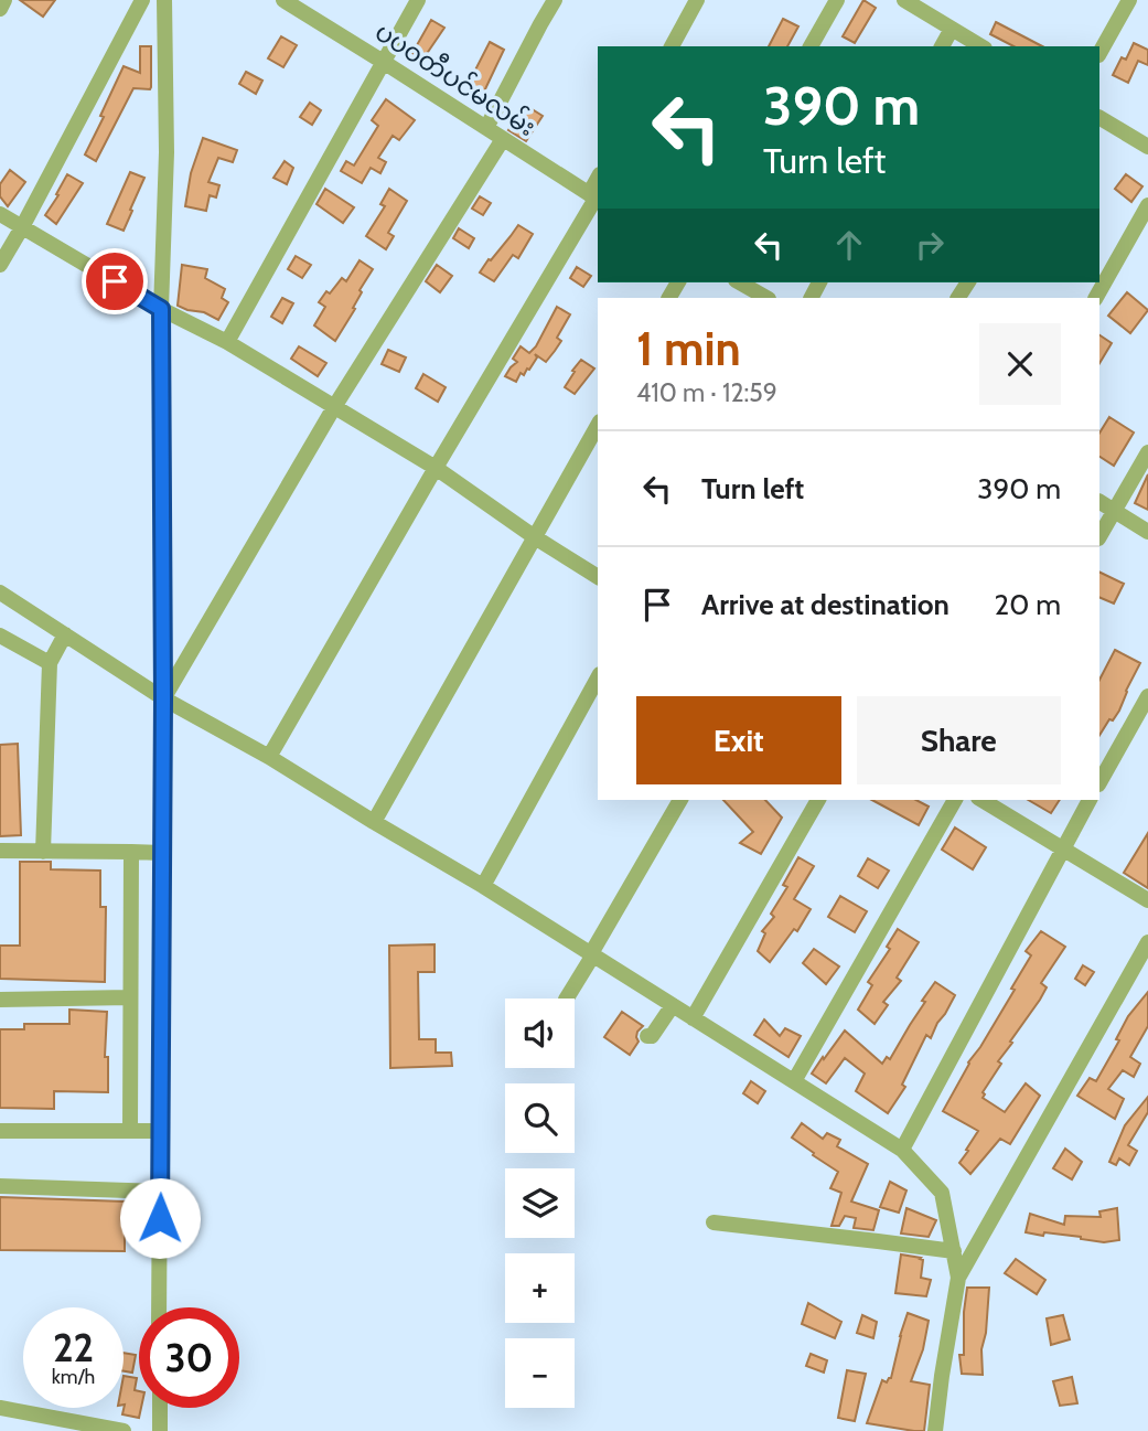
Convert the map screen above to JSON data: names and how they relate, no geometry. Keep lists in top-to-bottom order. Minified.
{"streets":{"street":["ပပဝတီပင်မလမ်း"]},"page":{"turn":["390 m","Turn left"],"heading":["1 min","410 m · 12:59"],"list":[{"name":"Turn left","value":"390 m"},{"name":"Arrive at destination","value":"20 m"}],"buttons":["Exit","Share"],"map_buttons":["+","−"],"speed":"22 km/h","limit":"30"}}
